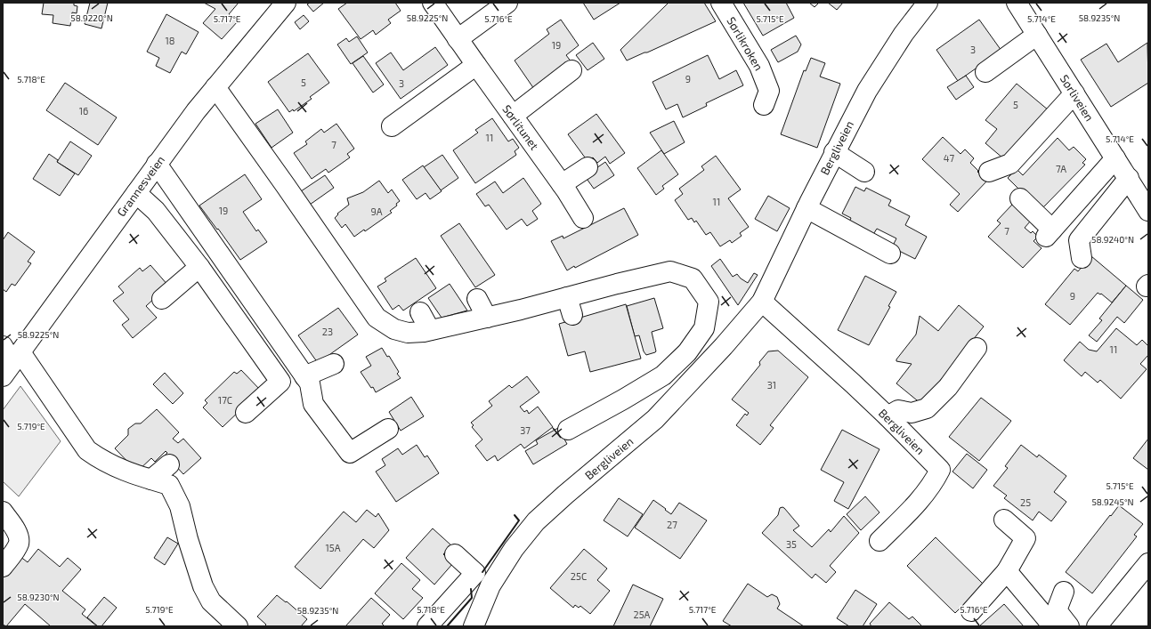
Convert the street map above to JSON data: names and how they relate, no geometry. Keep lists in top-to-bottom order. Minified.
{"streets":{"street":["Sørlikroken","Sørliveien","Sørlitunet","Bergliveien","Grannesveien"]},"house_numbers":["18","19","3","9","5","3","5","16","11","7","47","7A","11","19","9A","7","9","23","11","31","17C","37","25","27","35","15A","25C","25A"],"coordinates":["58.9220°N","58.9225°N","58.9235°N","5.717°E","5.716°E","5.715°E","5.714°E","5.718°E","58.9240°N","5.719°E","58.9245°N","58.9230°N"]}
